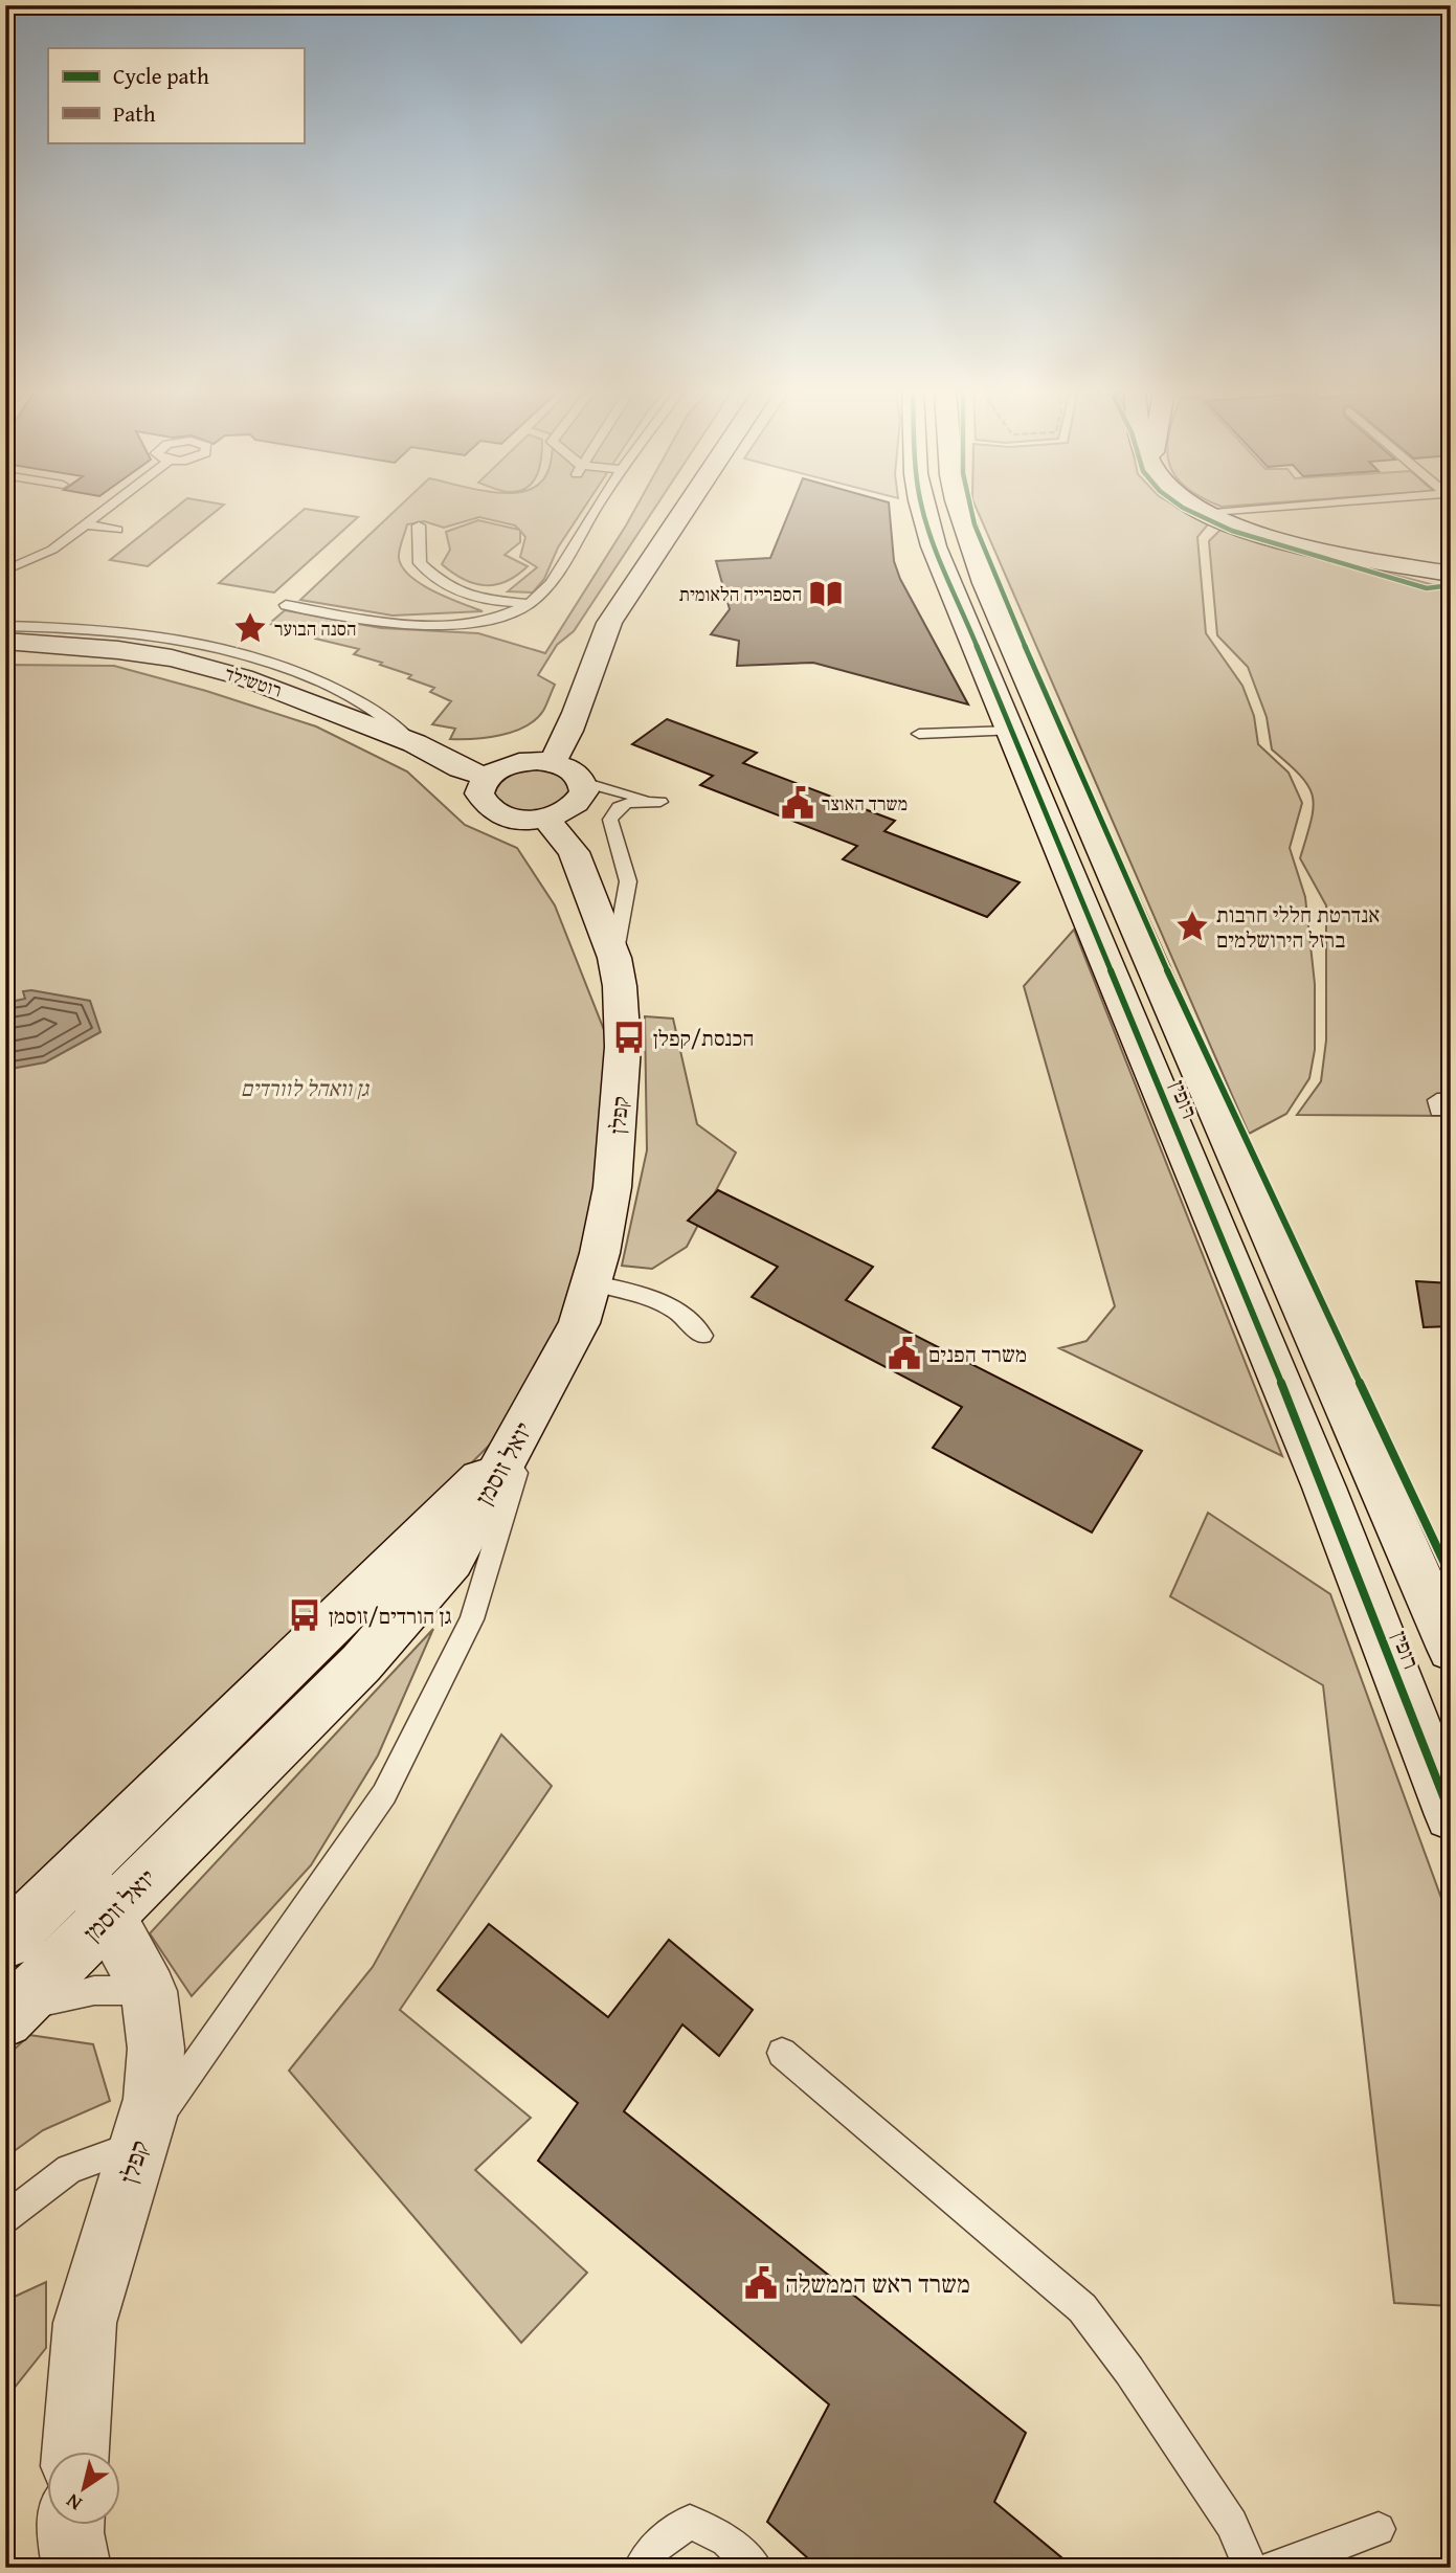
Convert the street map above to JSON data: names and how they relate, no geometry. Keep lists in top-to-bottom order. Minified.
{"streets":{"street":["רוטשילד","רופין","קפלן","יואל זוסמן"]},"crossings":[["קפלן","יואל זוסמן"]],"parks":["גן וואהל לוורדים"],"places":{"library":["הספרייה הלאומית"],"place":["הסנה הבוער","אנדרטת חללי חרבות ברזל הירושלמים"],"public building":["משרד האוצר","משרד הפנים","משרד ראש הממשלה"],"bus stop":["הכנסת/קפלן","גן הורדים/זוסמן"]},"legend":["Cycle path","Path"],"north":"bottom left"}
